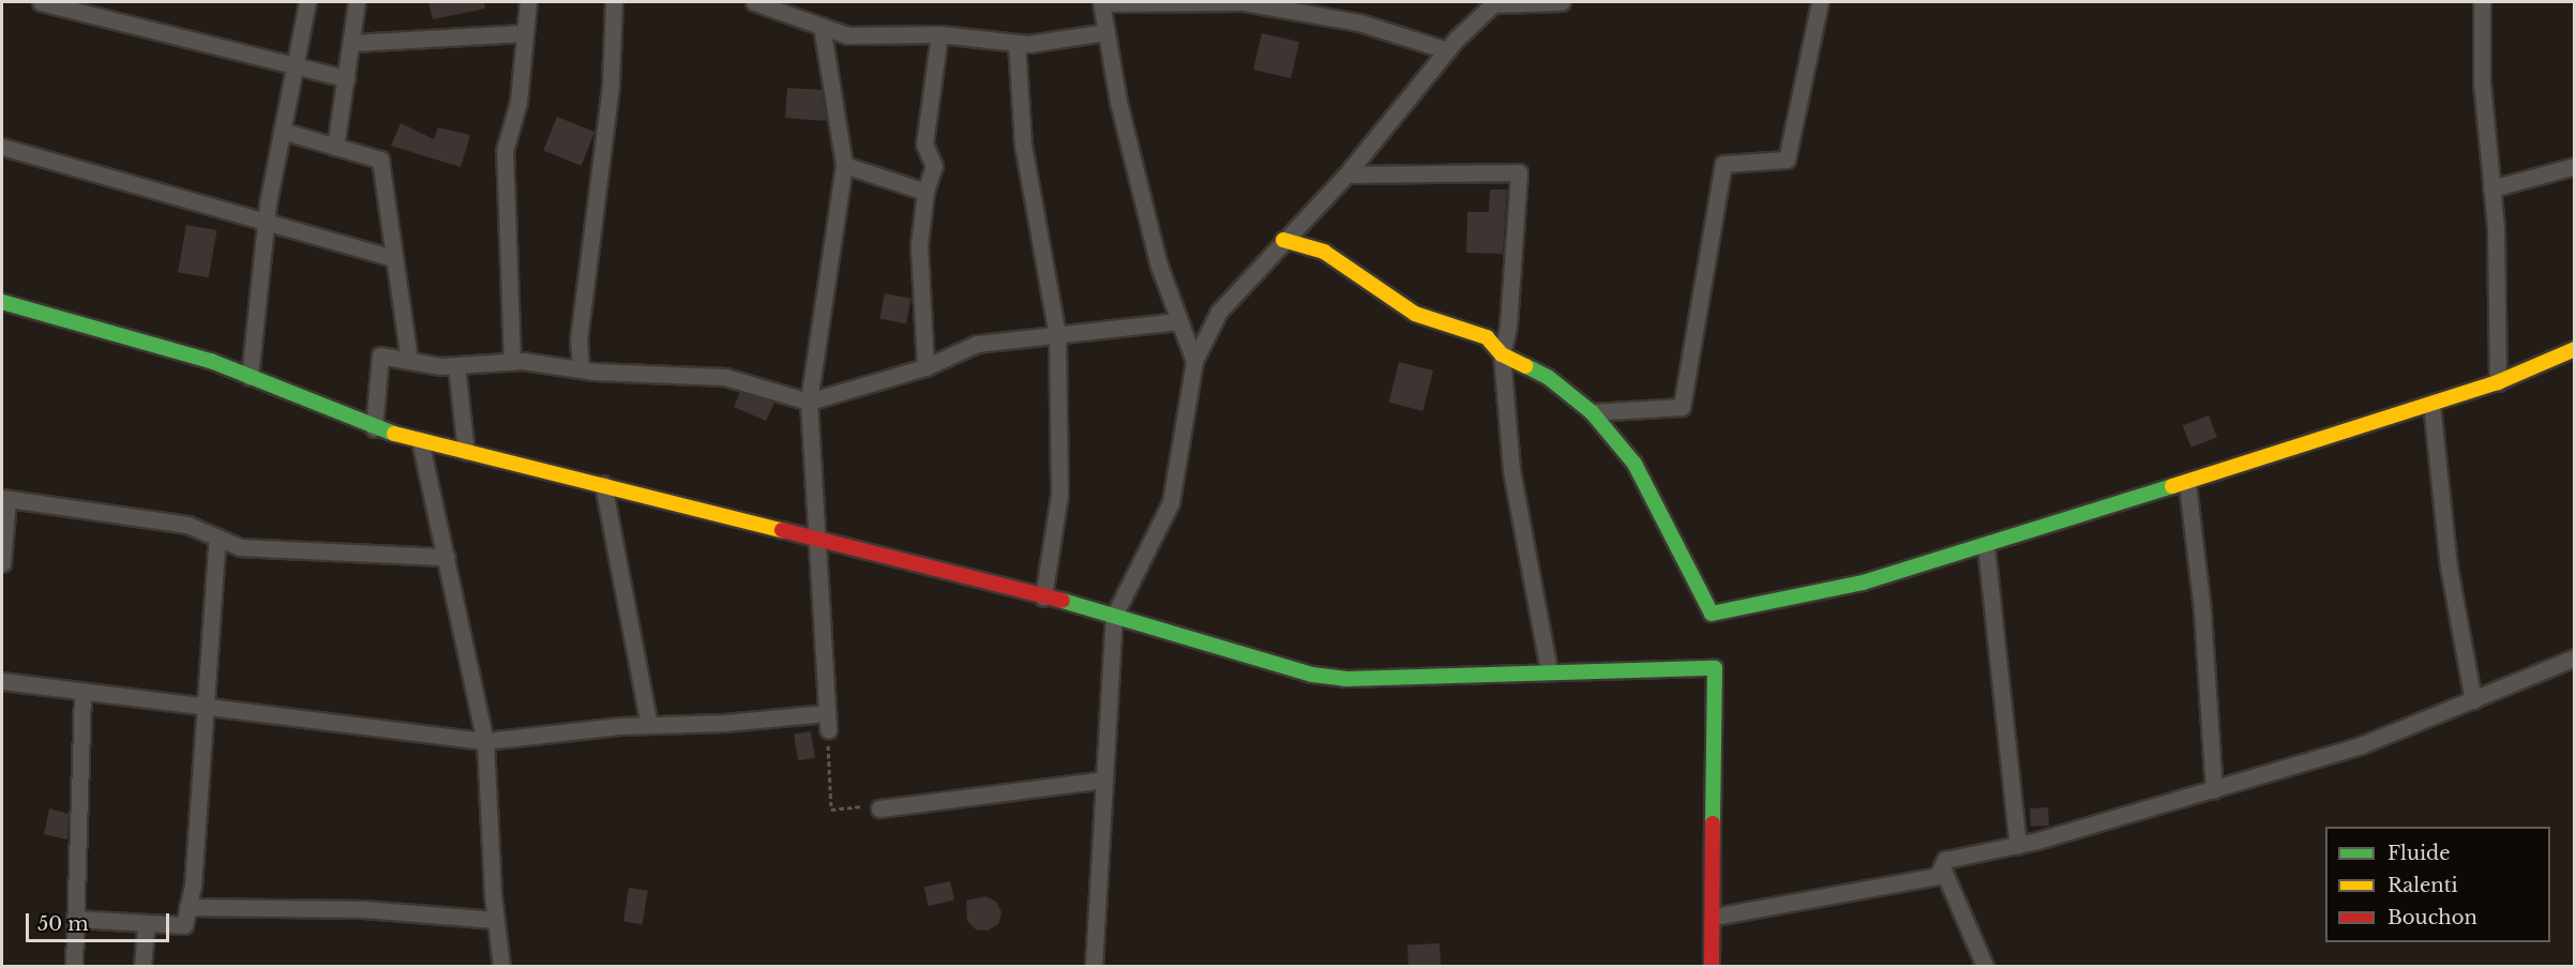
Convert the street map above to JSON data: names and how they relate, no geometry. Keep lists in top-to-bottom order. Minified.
{"legend":["Fluide","Ralenti","Bouchon"],"scale_bar":"50 m"}
